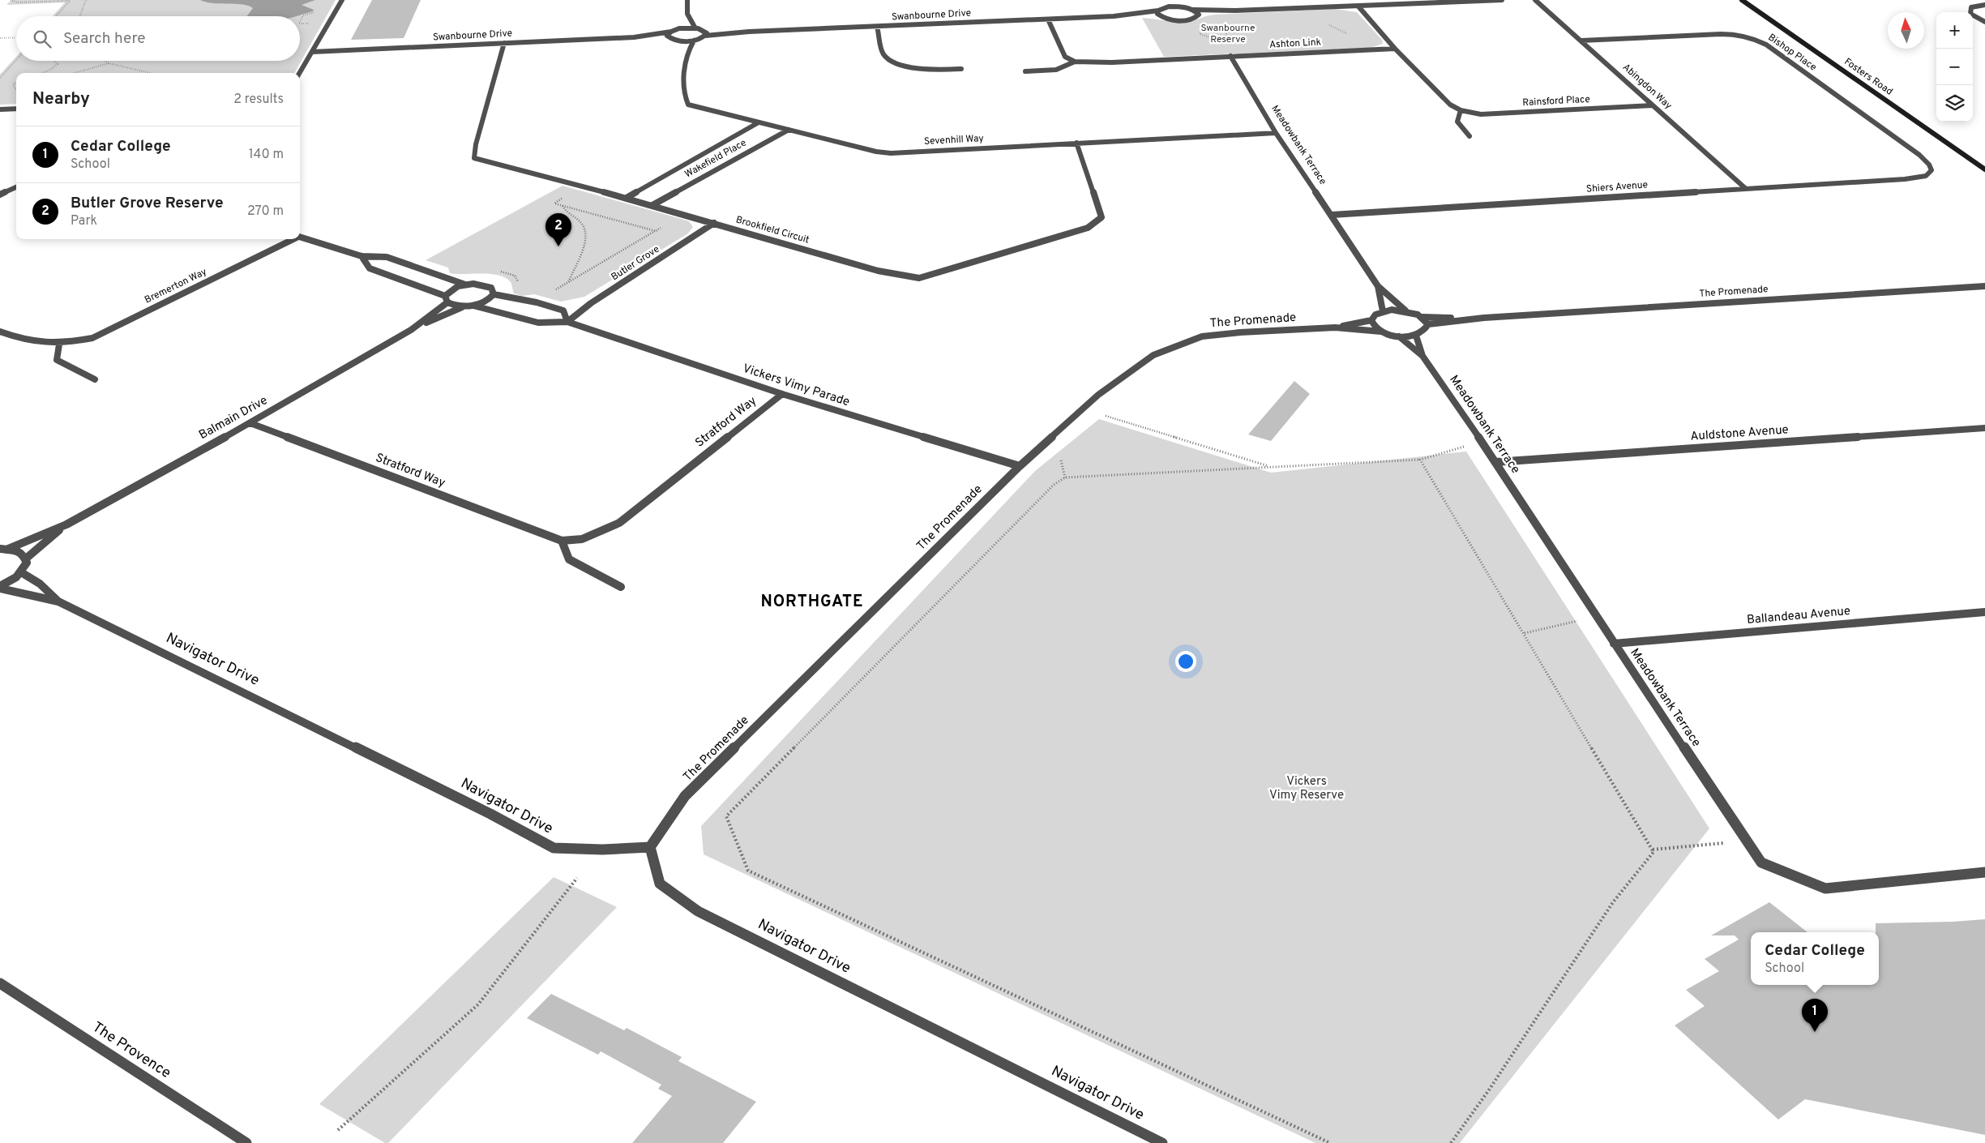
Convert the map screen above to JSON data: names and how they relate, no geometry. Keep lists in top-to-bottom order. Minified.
{"streets":{"main road":["Fosters Road"],"street":["Swanbourne Drive","Ashton Link","Bishop Place","Abingdon Way","Rainsford Place","Sevenhill Way","Meadowbank Terrace","Wakefield Place","Shiers Avenue","Brookfield Circuit","Butler Grove","Bremerton Way","The Promenade","Vickers Vimy Parade","Balmain Drive","Stratford Way","Auldstone Avenue","Ballandeau Avenue","Navigator Drive","The Provence"]},"crossings":[["Swanbourne Drive","Sevenhill Way"],["Swanbourne Drive","Brookfield Circuit"],["Ashton Link","Rainsford Place"],["Ashton Link","Meadowbank Terrace"],["Bishop Place","Abingdon Way"],["Bishop Place","Shiers Avenue"],["Abingdon Way","Rainsford Place"],["Abingdon Way","Shiers Avenue"],["Sevenhill Way","Meadowbank Terrace"],["Sevenhill Way","Wakefield Place"],["Sevenhill Way","Brookfield Circuit"],["Meadowbank Terrace","Shiers Avenue"],["Meadowbank Terrace","The Promenade"],["Meadowbank Terrace","Auldstone Avenue"],["Meadowbank Terrace","Ballandeau Avenue"],["Wakefield Place","Brookfield Circuit"],["Brookfield Circuit","Butler Grove"],["Butler Grove","Vickers Vimy Parade"],["The Promenade","Vickers Vimy Parade"],["The Promenade","Navigator Drive"],["Vickers Vimy Parade","Stratford Way"],["Balmain Drive","Stratford Way"]],"districts":["NORTHGATE"],"parks":["Swanbourne Reserve","Vickers Vimy Reserve"],"north":"top","page":{"map_buttons":["+","−"],"search":"Search here","heading":["Nearby","2 results"],"list":[{"mark":"1","name":"Cedar College","note":"School","value":"140 m"},{"mark":"2","name":"Butler Grove Reserve","note":"Park","value":"270 m"}],"pins":["2","1"],"popup":["Cedar College","School"]}}
